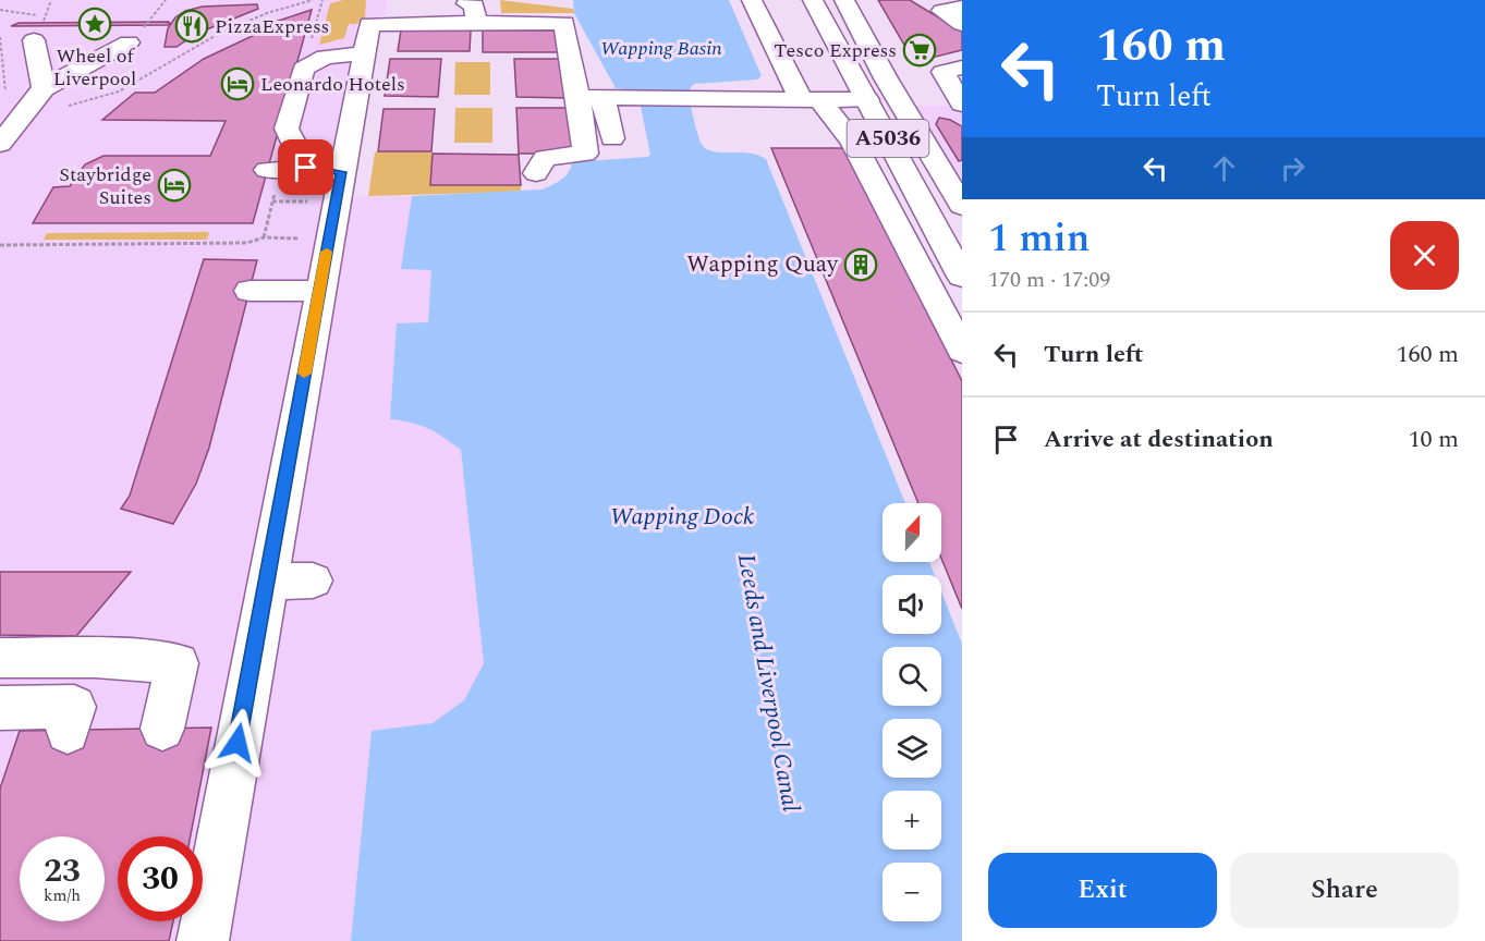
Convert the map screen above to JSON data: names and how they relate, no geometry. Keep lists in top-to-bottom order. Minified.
{"streets":{"main road":["A5036"]},"water":["Wapping Basin","Wapping Dock","Leeds and Liverpool Canal"],"places":{"place":["Wheel of Liverpool"],"restaurant":["PizzaExpress"],"supermarket":["Tesco Express"],"hotel":["Leonardo Hotels","Staybridge Suites"],"building":["Wapping Quay"]},"north":"top","page":{"turn":["160 m","Turn left"],"heading":["1 min","170 m · 17:09"],"list":[{"name":"Turn left","value":"160 m"},{"name":"Arrive at destination","value":"10 m"}],"map_buttons":["+","−"],"speed":"23 km/h","limit":"30","buttons":["Exit","Share"]}}
